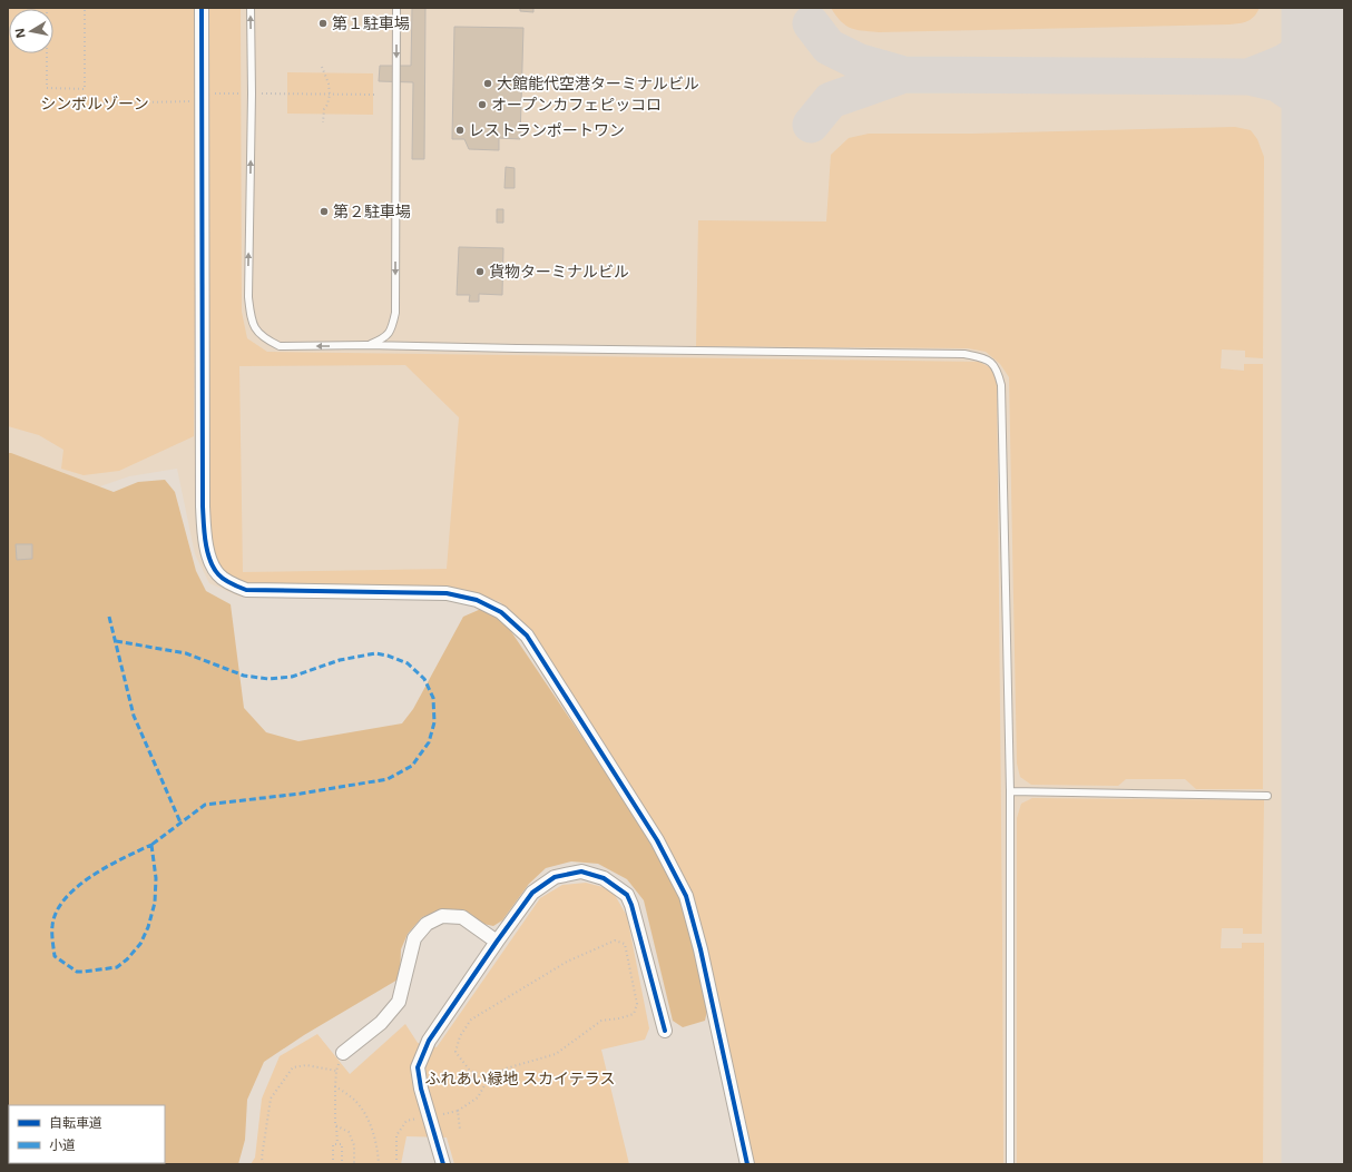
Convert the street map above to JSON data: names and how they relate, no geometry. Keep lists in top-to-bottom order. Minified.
{"parks":["シンボルゾーン","ふれあい緑地 スカイテラス"],"places":["第１駐車場","大館能代空港ターミナルビル","オープンカフェピッコロ","レストランポートワン","第２駐車場","貨物ターミナルビル"],"legend":["自転車道","小道"],"north":"left"}
